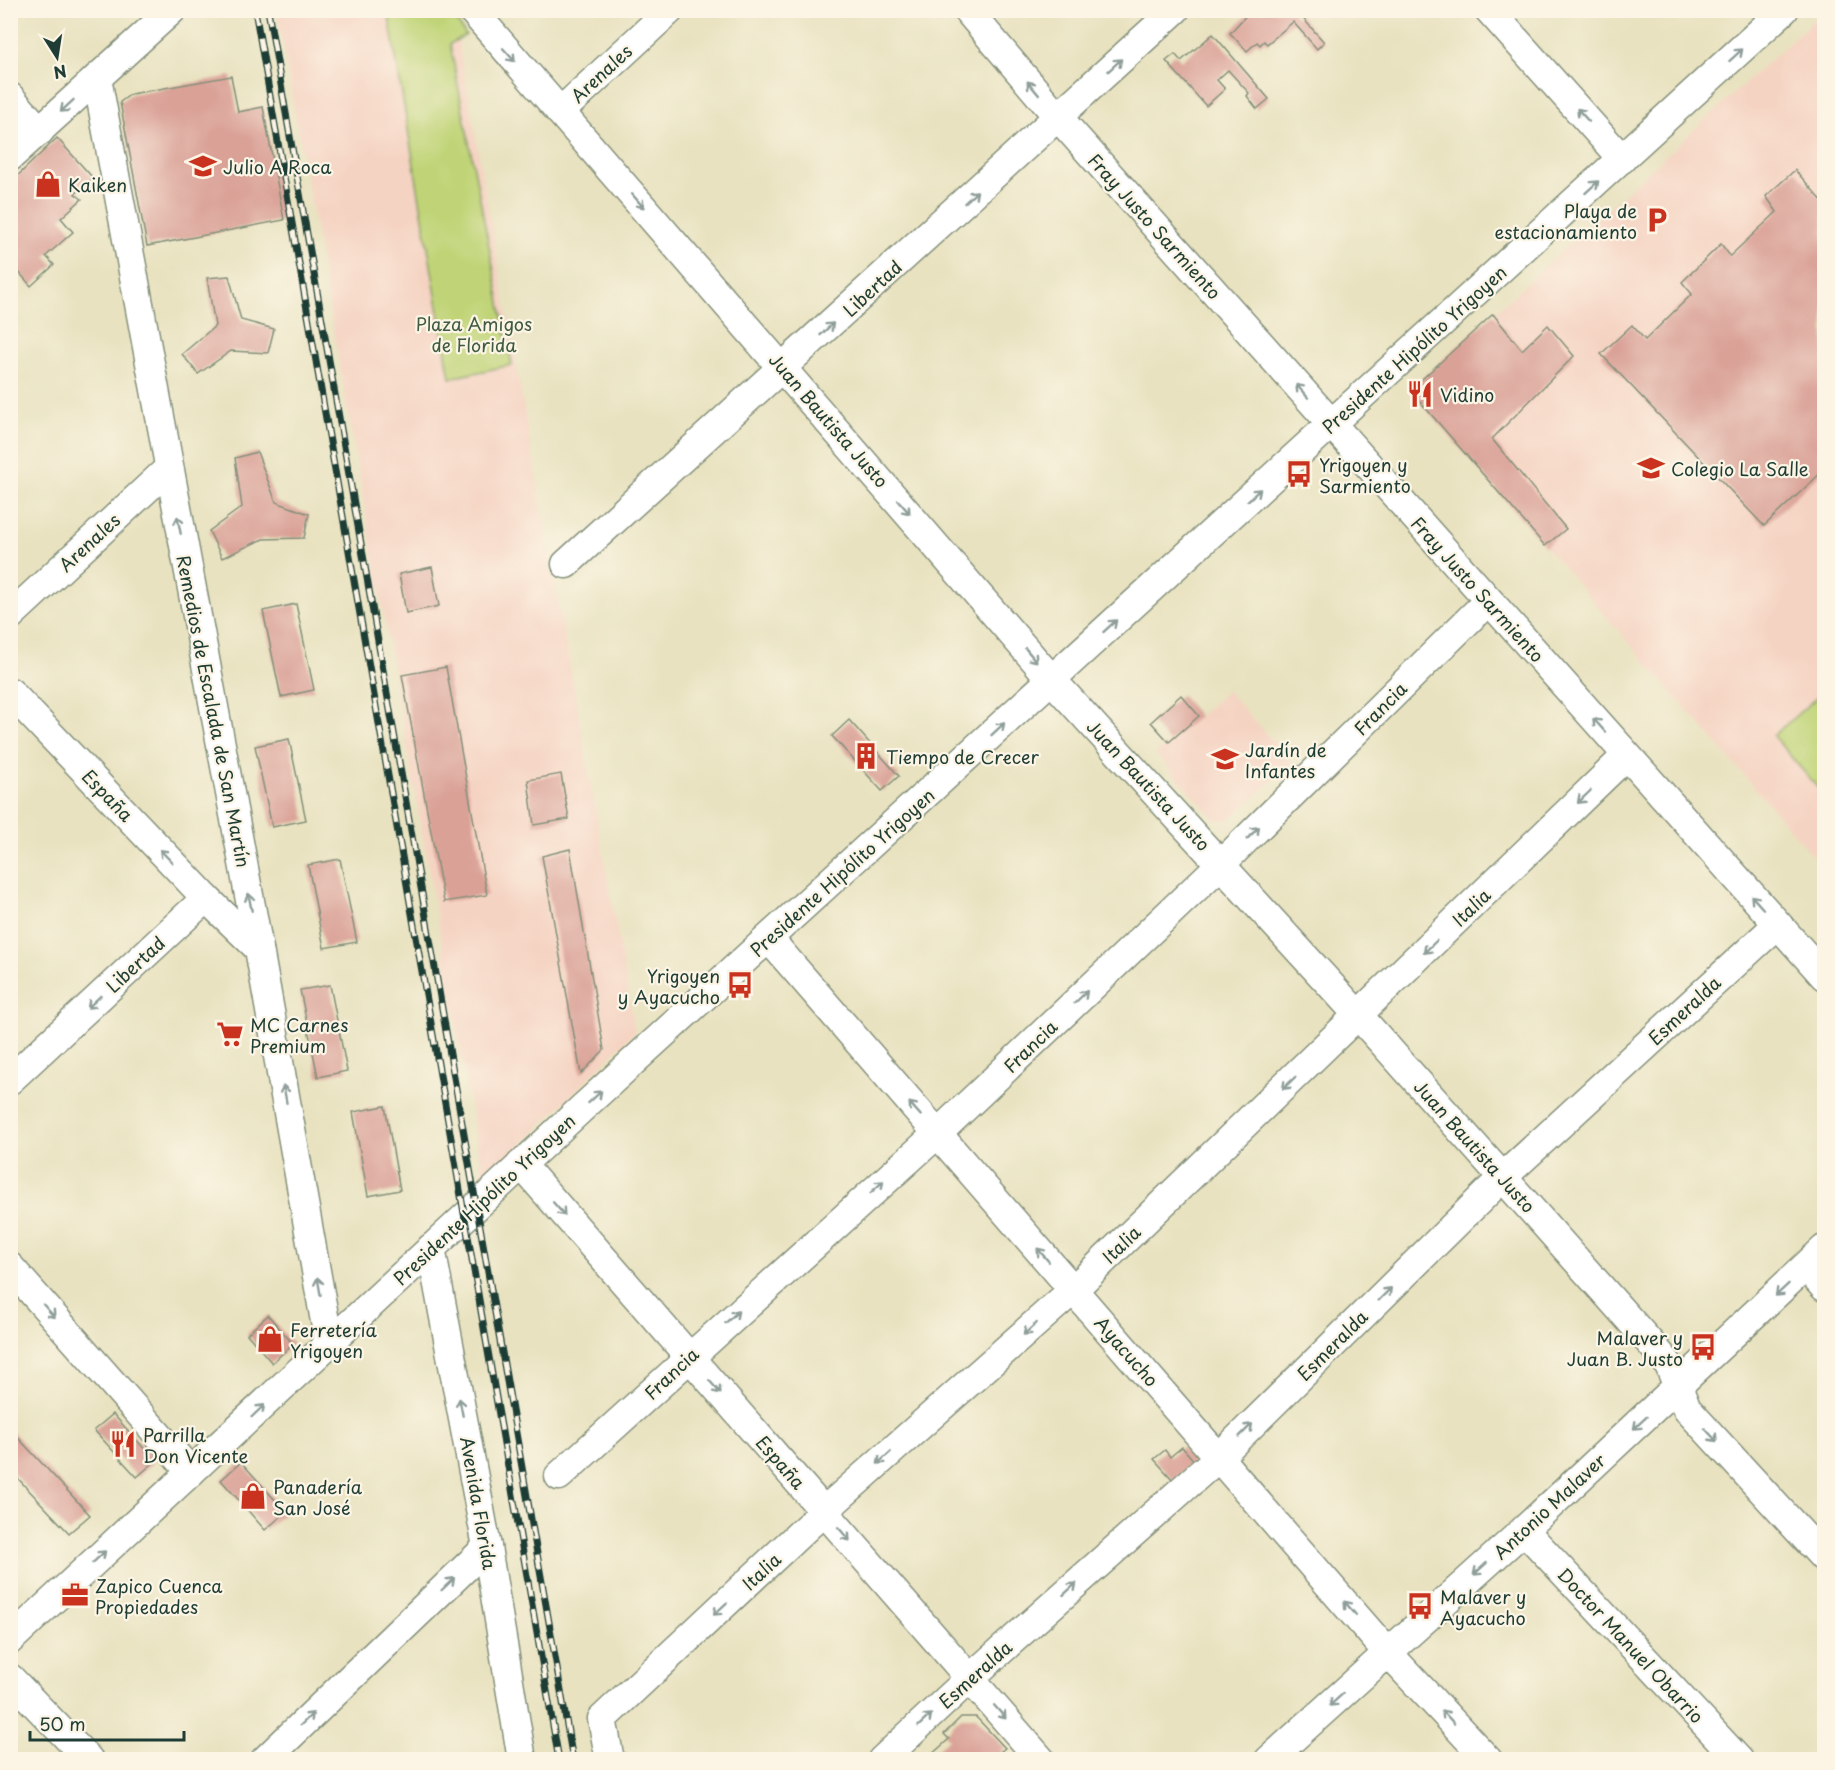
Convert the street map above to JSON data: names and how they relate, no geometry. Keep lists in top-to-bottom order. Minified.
{"streets":{"street":["Arenales","Fray Justo Sarmiento","Libertad","Presidente Hipólito Yrigoyen","Juan Bautista Justo","Francia","Remedios de Escalada de San Martín","España","Italia","Esmeralda","Ayacucho","Avenida Florida","Antonio Malaver","Doctor Manuel Obarrio"]},"crossings":[["Arenales","Juan Bautista Justo"],["Arenales","Remedios de Escalada de San Martín"],["Fray Justo Sarmiento","Libertad"],["Fray Justo Sarmiento","Presidente Hipólito Yrigoyen"],["Fray Justo Sarmiento","Francia"],["Fray Justo Sarmiento","Italia"],["Fray Justo Sarmiento","Esmeralda"],["Libertad","Juan Bautista Justo"],["Libertad","España"],["Presidente Hipólito Yrigoyen","Juan Bautista Justo"],["Presidente Hipólito Yrigoyen","Remedios de Escalada de San Martín"],["Presidente Hipólito Yrigoyen","España"],["Presidente Hipólito Yrigoyen","Ayacucho"],["Presidente Hipólito Yrigoyen","Avenida Florida"],["Juan Bautista Justo","Francia"],["Juan Bautista Justo","Italia"],["Juan Bautista Justo","Esmeralda"],["Juan Bautista Justo","Antonio Malaver"],["Francia","España"],["Francia","Ayacucho"],["España","Italia"],["España","Esmeralda"],["Italia","Ayacucho"],["Esmeralda","Ayacucho"],["Ayacucho","Antonio Malaver"],["Antonio Malaver","Doctor Manuel Obarrio"]],"one_way":["Fray Justo Sarmiento","Presidente Hipólito Yrigoyen","Juan Bautista Justo","Francia","Remedios de Escalada de San Martín","Italia","Esmeralda","Ayacucho","Avenida Florida","Antonio Malaver"],"parks":["Plaza Amigos de Florida"],"places":{"school or university":["Julio A Roca","Colegio La Salle","Jardín de Infantes"],"shop":["Kaiken","Ferretería Yrigoyen","Panadería San José"],"parking":["Playa de estacionamiento"],"restaurant":["Vidino","Parrilla Don Vicente"],"bus stop":["Yrigoyen y Sarmiento","Yrigoyen y Ayacucho","Malaver y Juan B. Justo","Malaver y Ayacucho"],"building":["Tiempo de Crecer"],"supermarket":["MC Carnes Premium"],"office":["Zapico Cuenca Propiedades"]},"scale_bar":"50 m","north":"bottom"}
